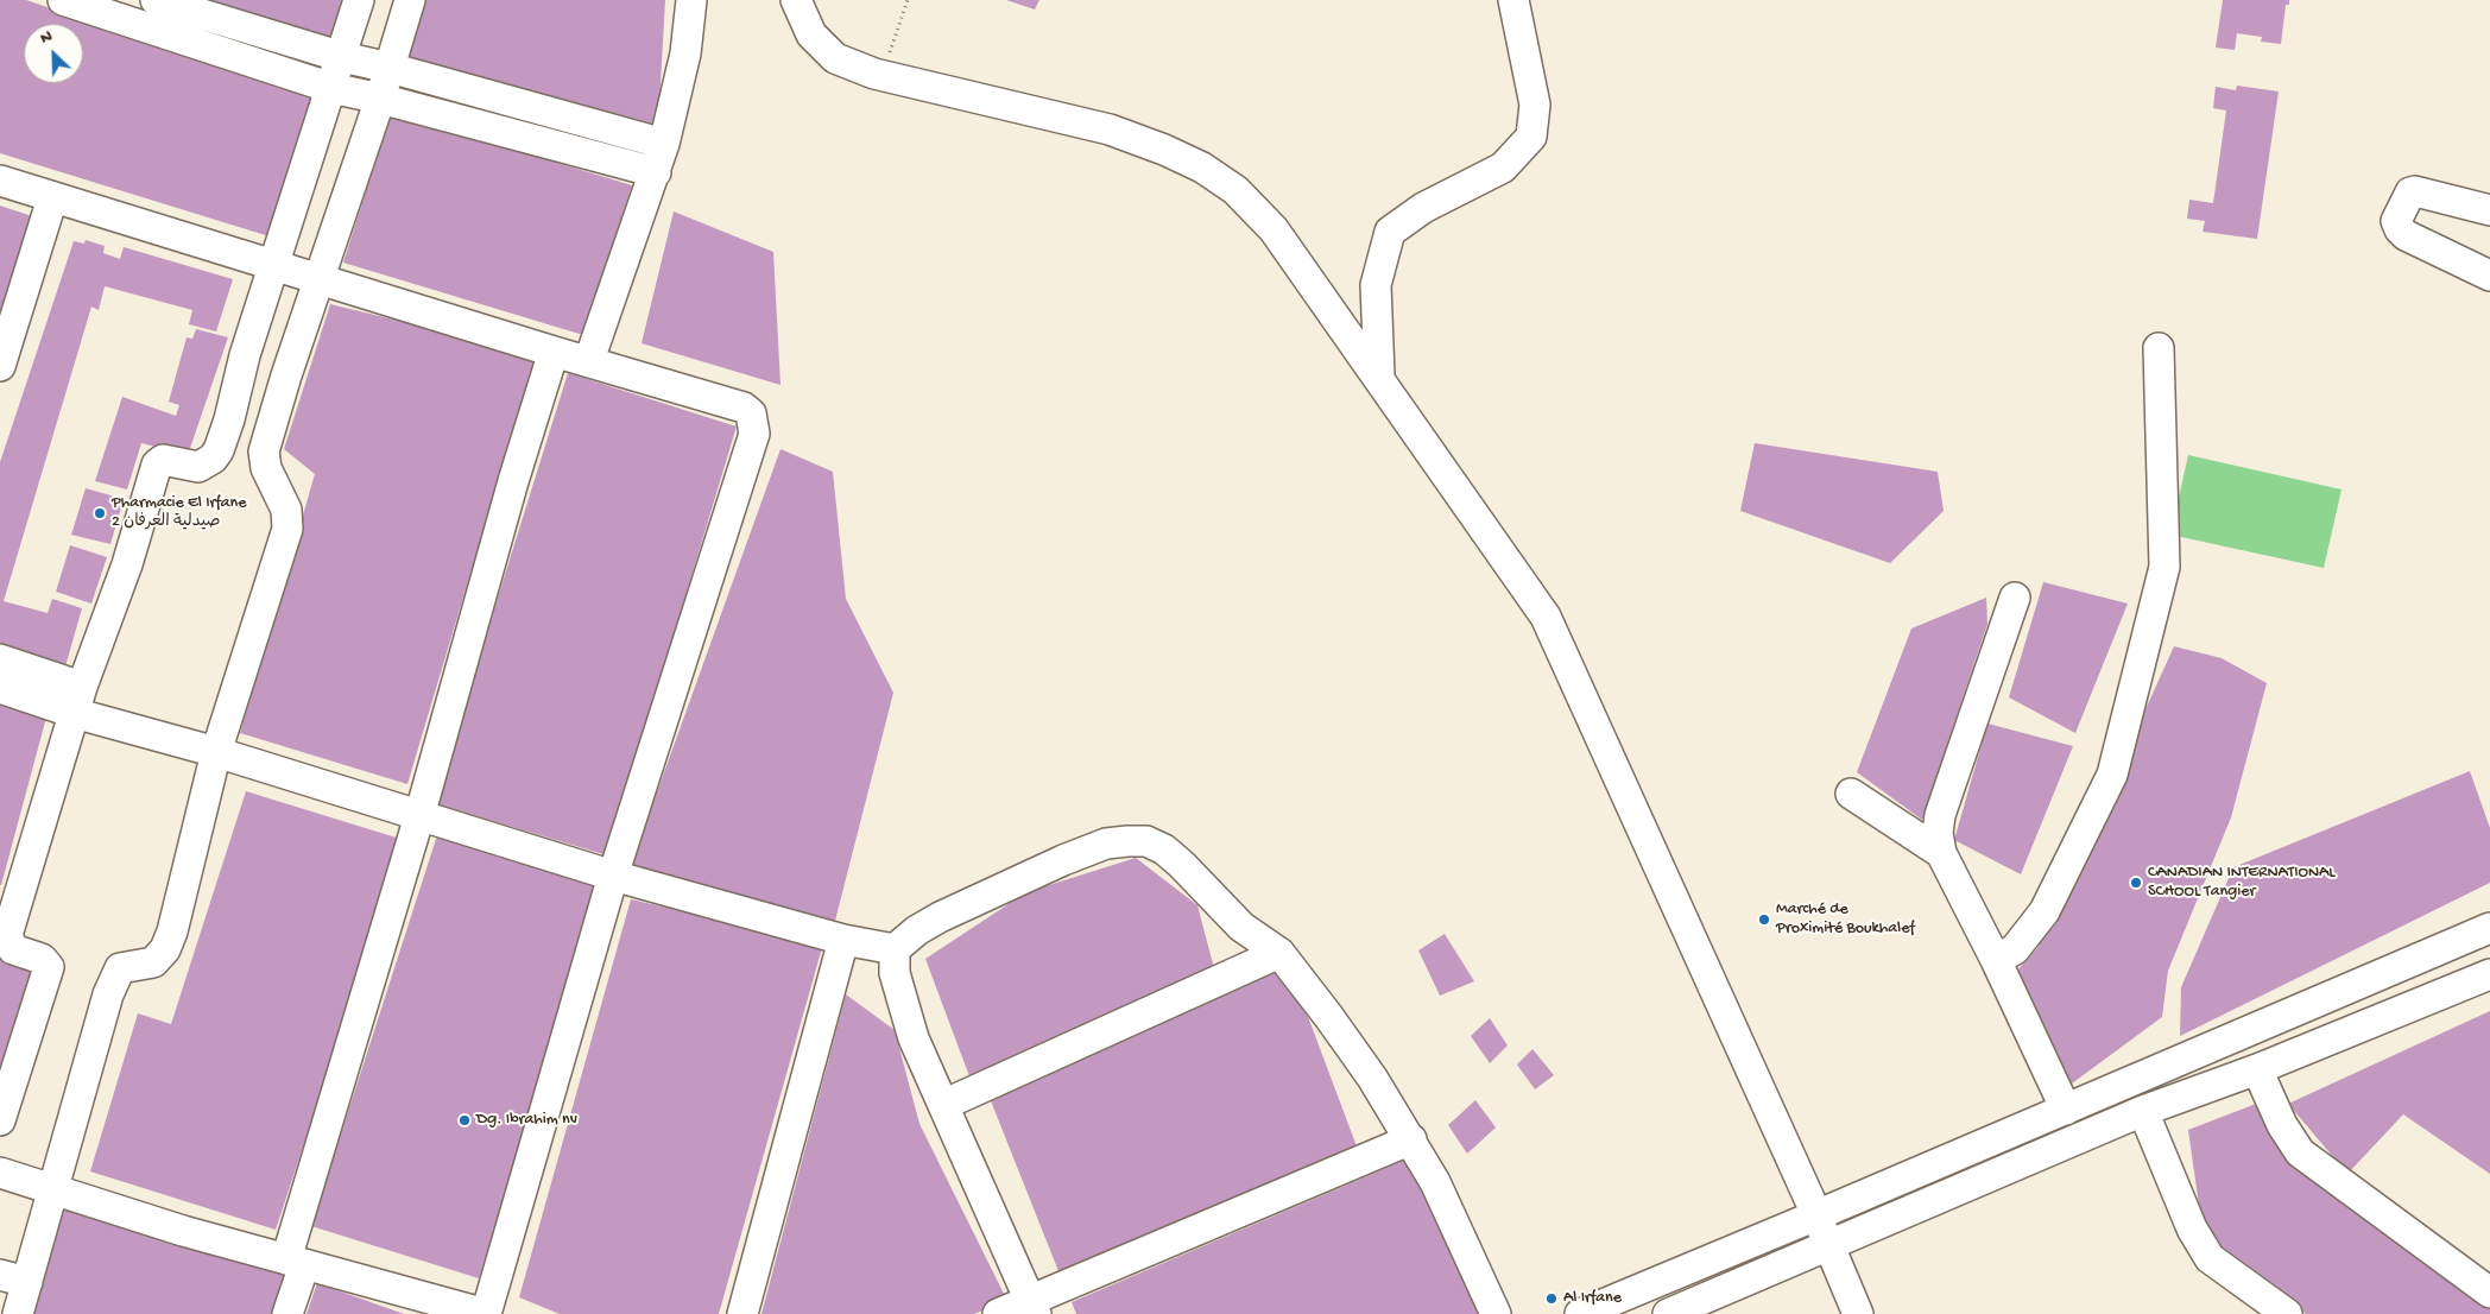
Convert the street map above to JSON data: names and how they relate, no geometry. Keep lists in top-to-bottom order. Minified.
{"places":["Pharmacie El Irfane صيدلية العرفان 2","CANADIAN INTERNATIONAL SCHOOL Tangier","Marché de Proximité Boukhalef","Dg. Ibrahim nv","Al Irfane"],"north":"top left"}
